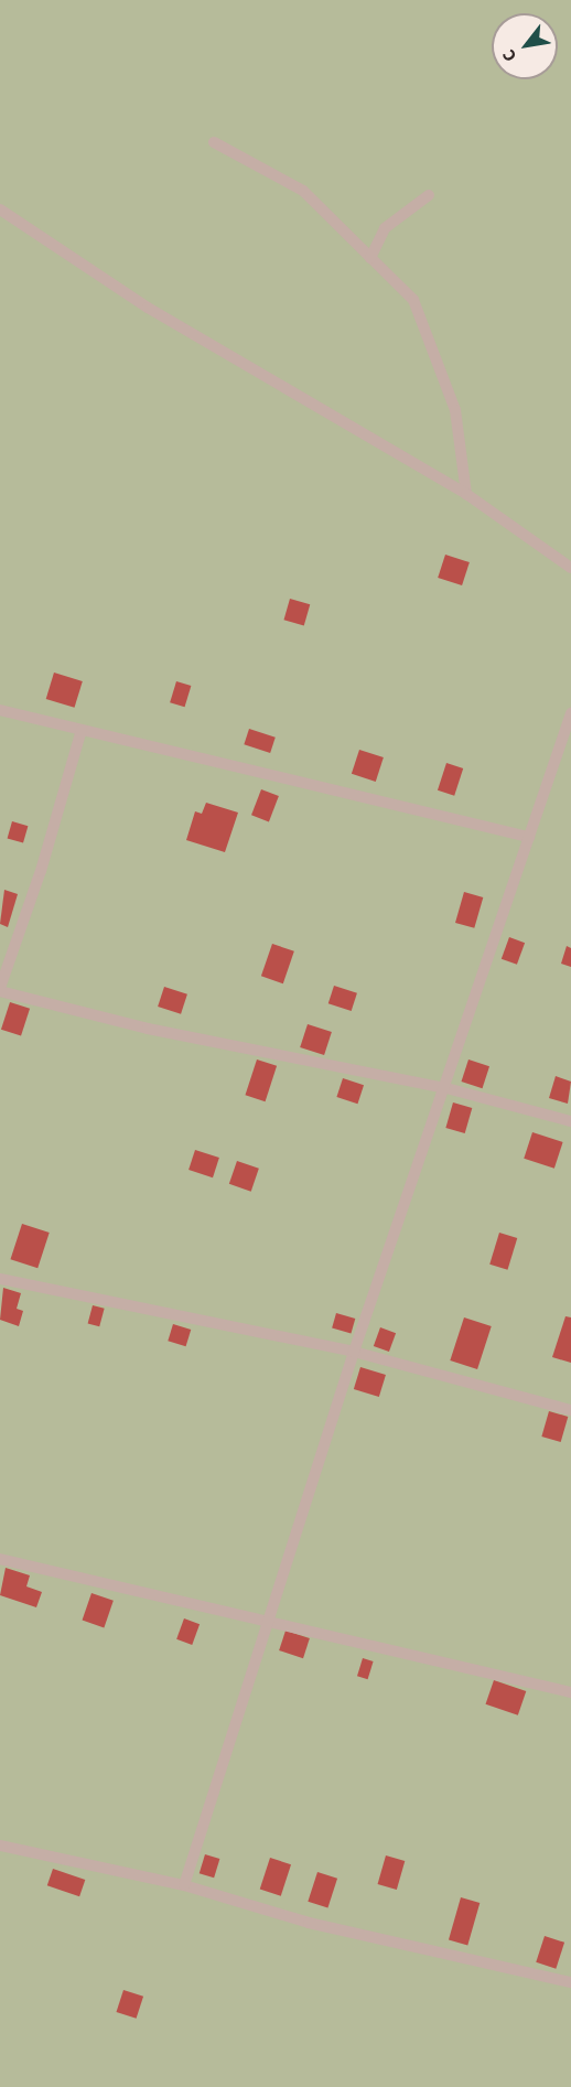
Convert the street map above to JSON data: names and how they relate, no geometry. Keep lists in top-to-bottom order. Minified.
{"north":"bottom left"}
